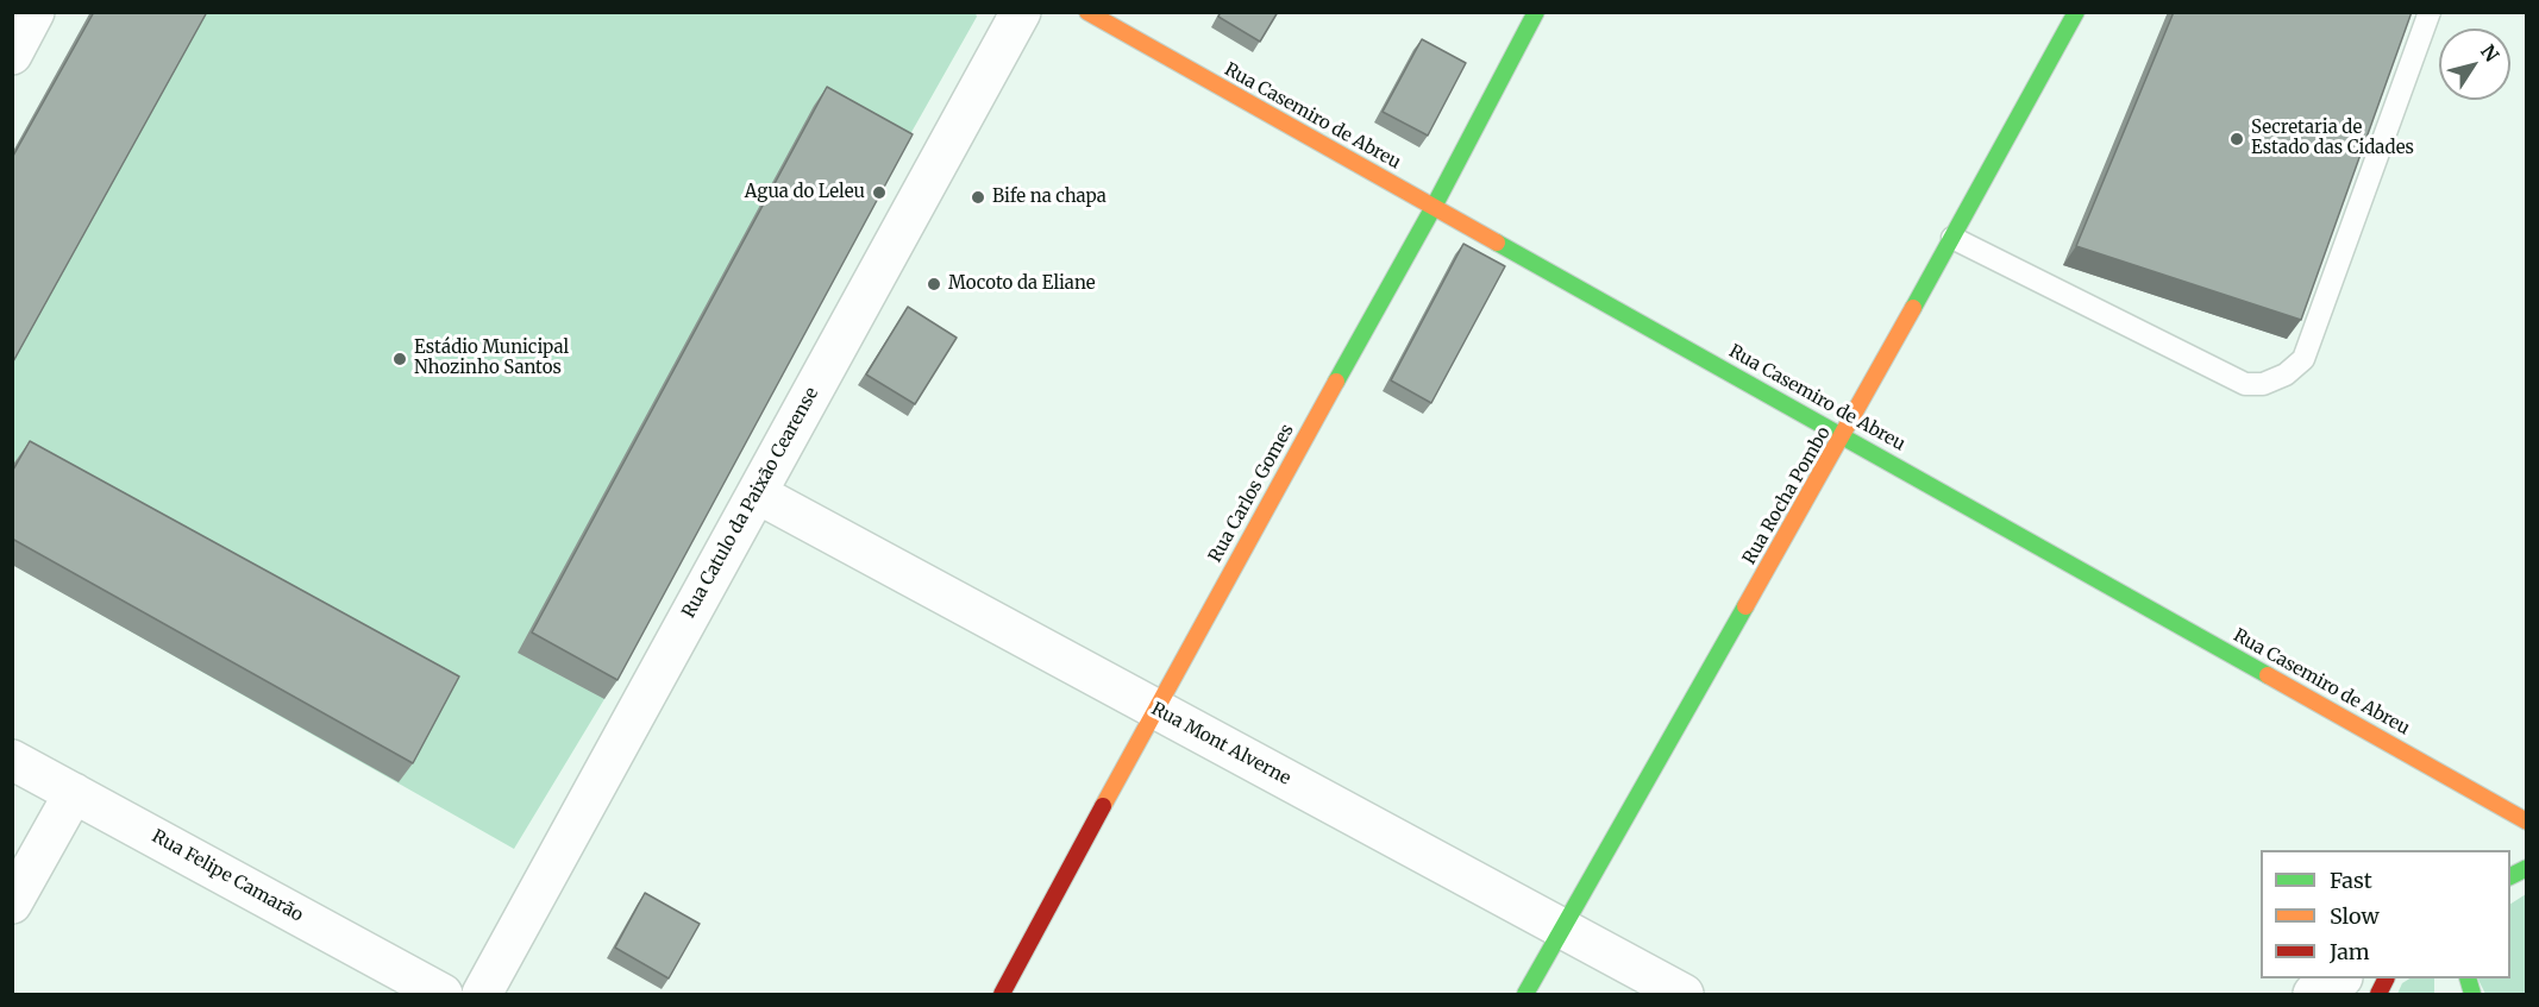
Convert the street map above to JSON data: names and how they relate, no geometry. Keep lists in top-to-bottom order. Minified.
{"streets":{"street":["Rua Casemiro de Abreu","Rua Carlos Gomes","Rua Rocha Pombo","Rua Catulo da Paixão Cearense","Rua Mont Alverne","Rua Felipe Camarão"]},"crossings":[["Rua Casemiro de Abreu","Rua Carlos Gomes"],["Rua Casemiro de Abreu","Rua Rocha Pombo"],["Rua Carlos Gomes","Rua Mont Alverne"],["Rua Rocha Pombo","Rua Mont Alverne"],["Rua Catulo da Paixão Cearense","Rua Mont Alverne"]],"places":["Secretaria de Estado das Cidades","Agua do Leleu","Bife na chapa","Mocoto da Eliane","Estádio Municipal Nhozinho Santos"],"legend":["Fast","Slow","Jam"],"north":"top right"}
